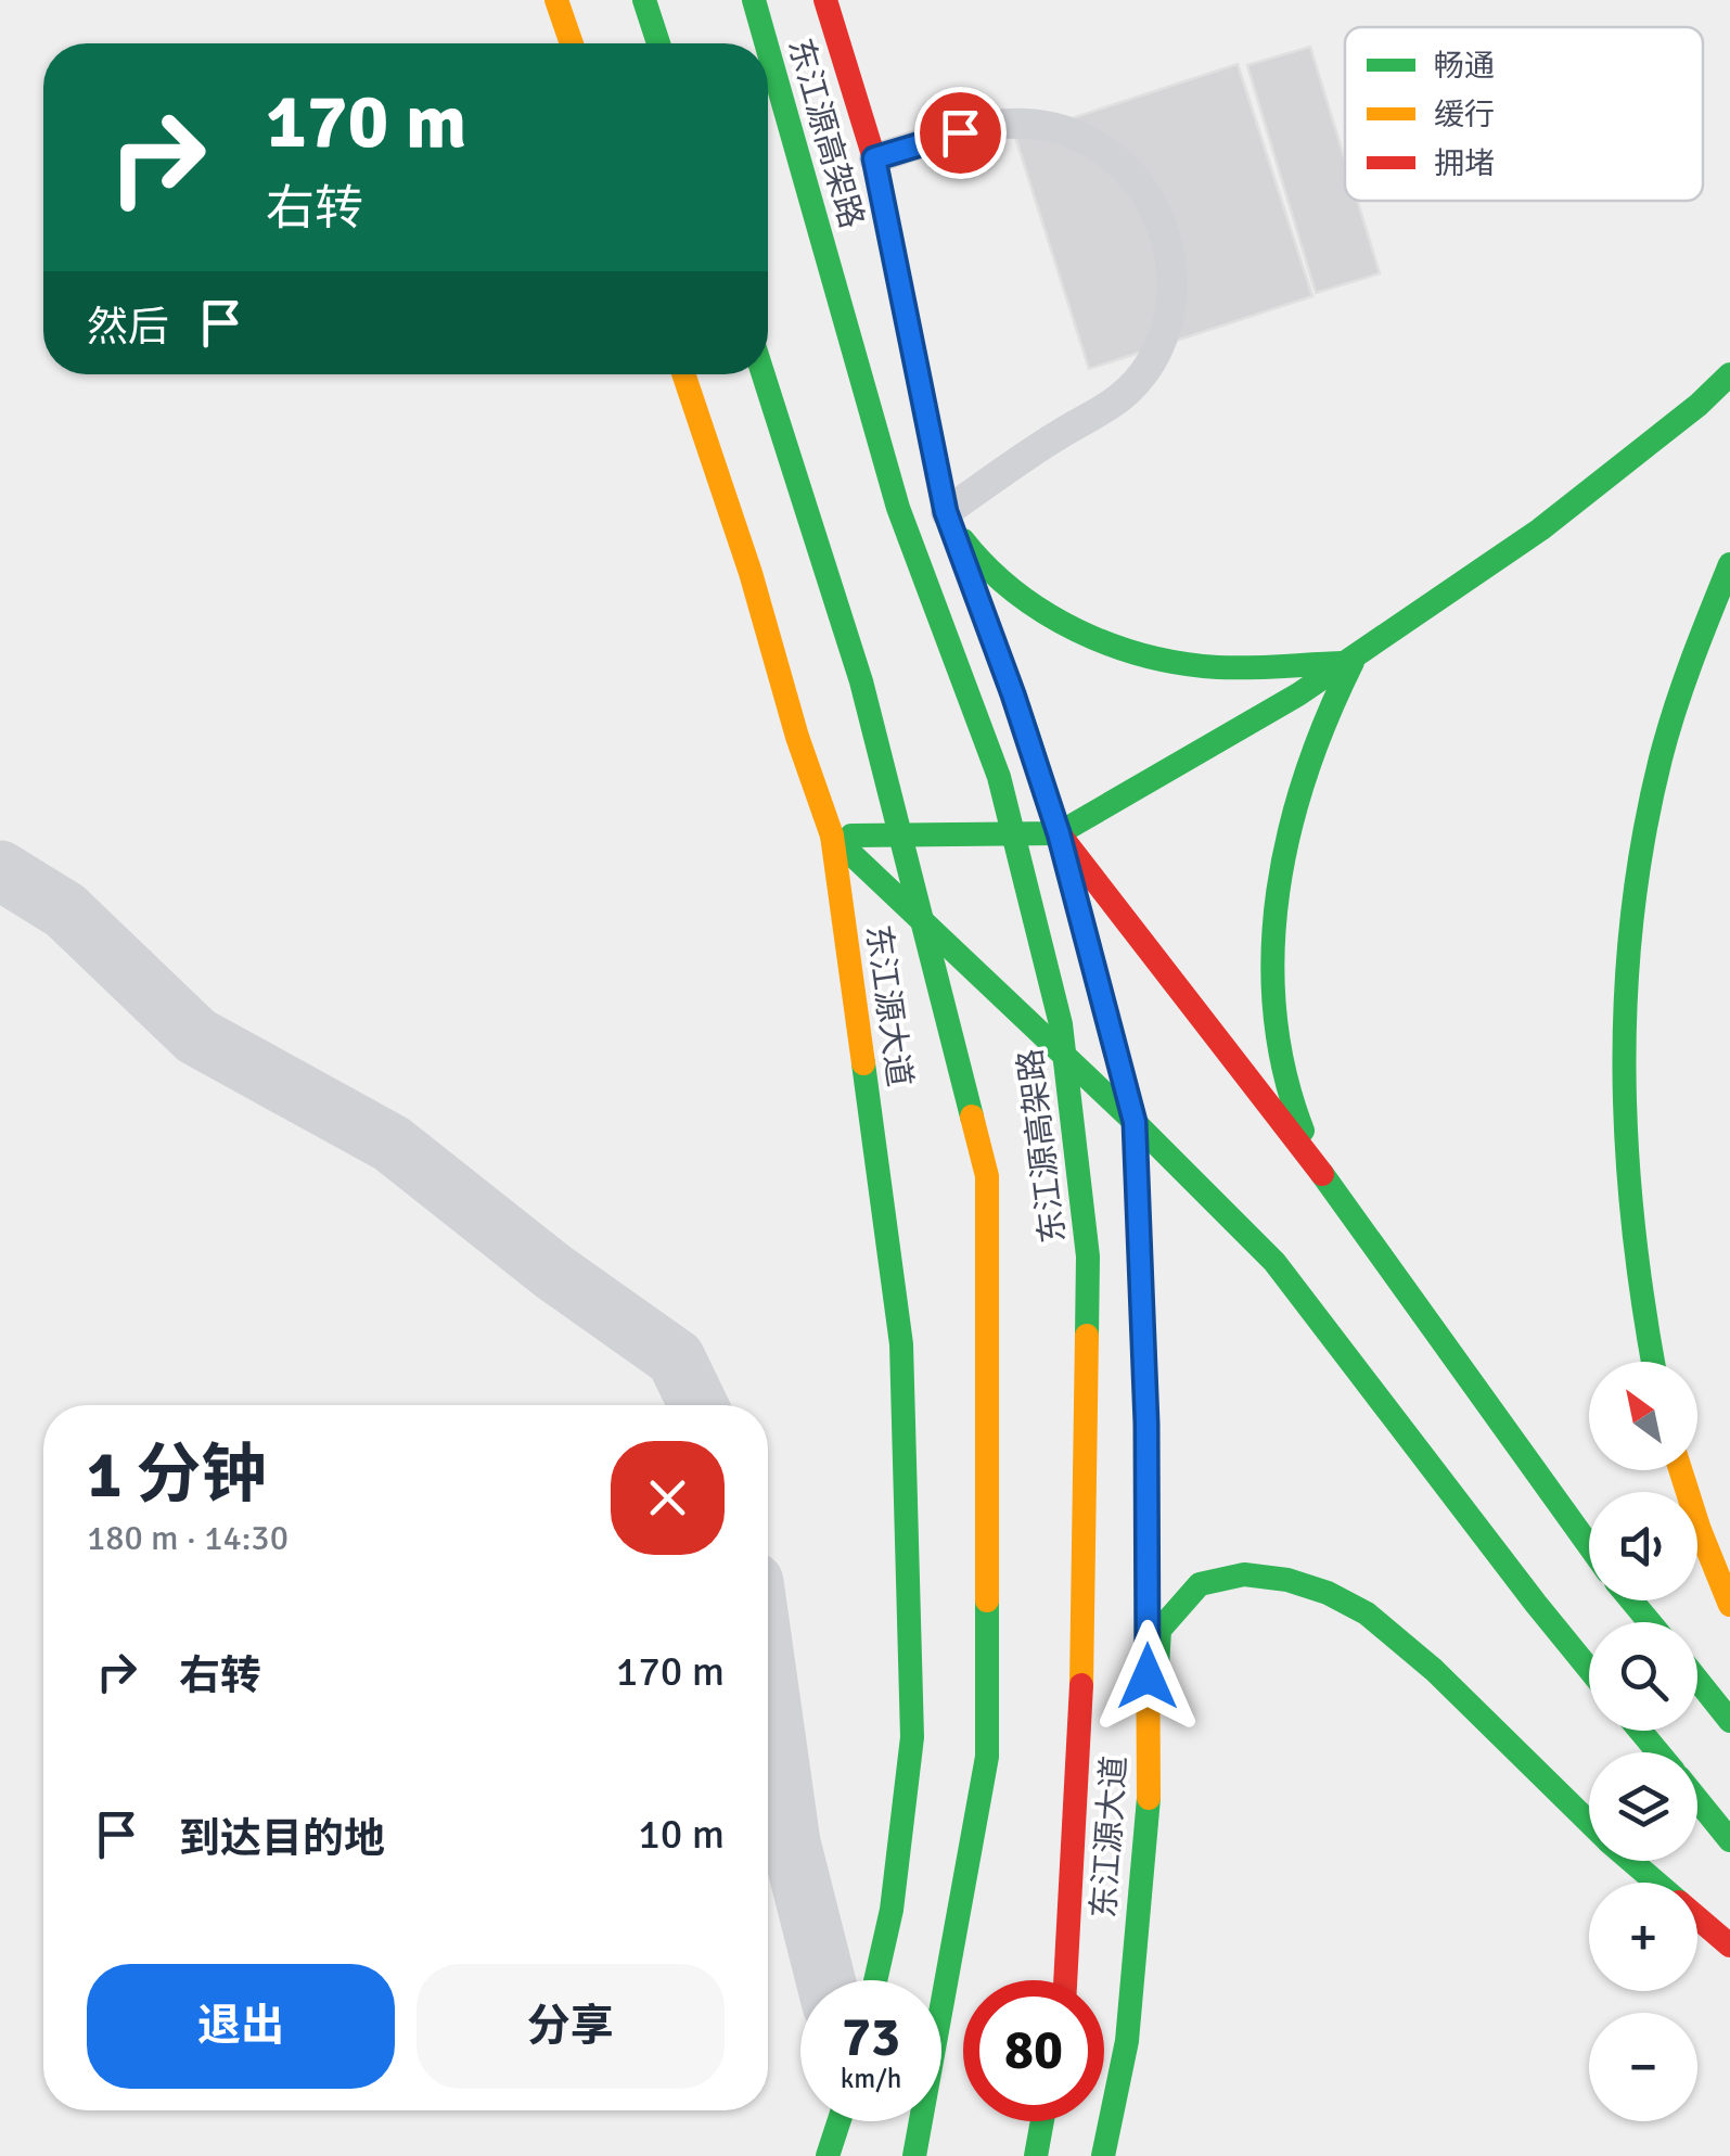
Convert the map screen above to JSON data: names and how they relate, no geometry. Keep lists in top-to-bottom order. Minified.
{"streets":{"main road":["东江源高架路","东江源大道"]},"legend":["畅通","缓行","拥堵"],"north":"top left","page":{"turn":["170 m","右转"],"then":"然后","map_buttons":["+","−"],"heading":["1 分钟","180 m · 14:30"],"list":[{"name":"右转","value":"170 m"},{"name":"到达目的地","value":"10 m"}],"buttons":["退出","分享"],"speed":"73 km/h","limit":"80"}}
